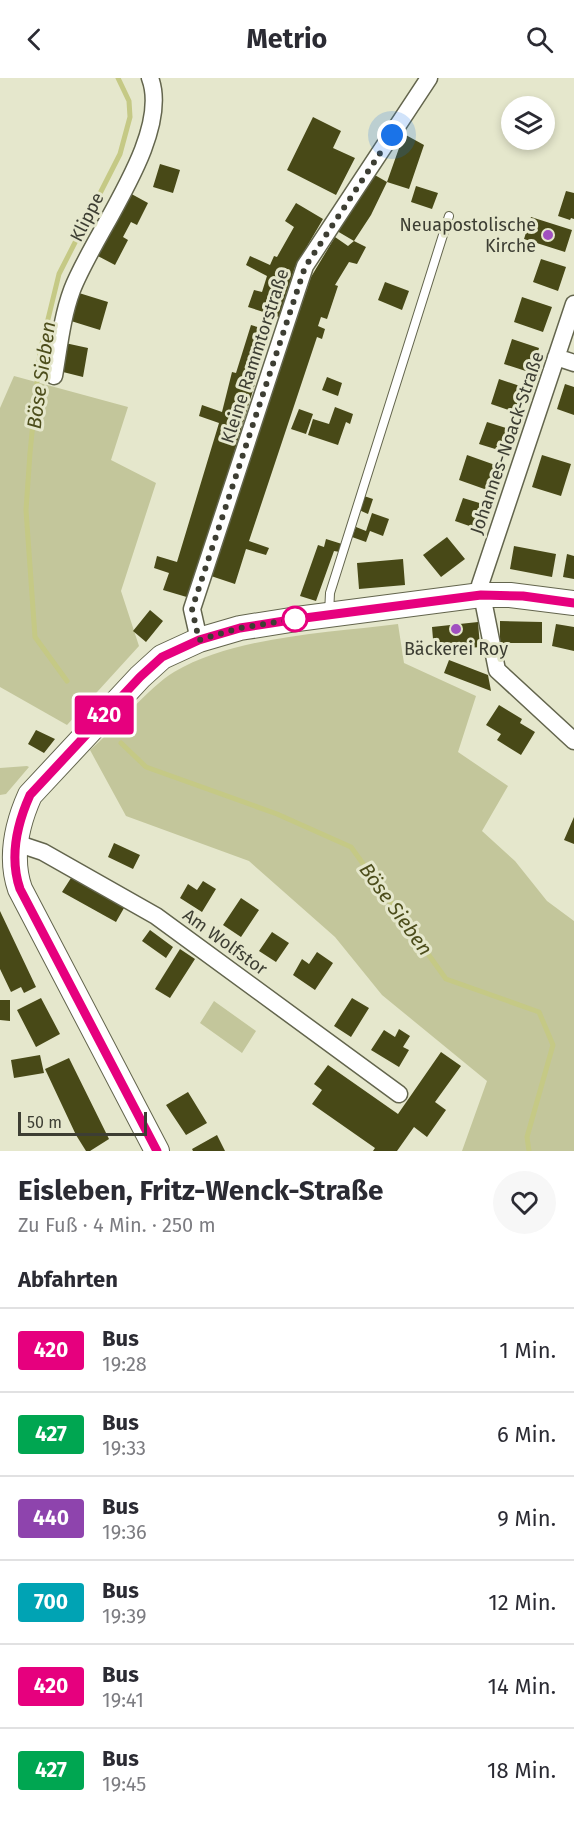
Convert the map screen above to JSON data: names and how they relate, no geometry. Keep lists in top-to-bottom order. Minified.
{"streets":{"street":["Klippe","Kleine Rammtorstraße","Johannes-Noack-Straße","Am Wolfstor"]},"water":["Böse Sieben"],"places":["Neuapostolische Kirche","Bäckerei Roy"],"lines":["bus line 420"],"scale_bar":"50 m","page":{"header":"Metrio","on_map":"420","scale":"50 m","heading":[["Eisleben, Fritz-Wenck-Straße","Zu Fuß · 4 Min. · 250 m"],"Abfahrten"],"list":[{"mark":"420","name":"Bus","note":"19:28","value":"1 Min."},{"mark":"427","name":"Bus","note":"19:33","value":"6 Min."},{"mark":"440","name":"Bus","note":"19:36","value":"9 Min."},{"mark":"700","name":"Bus","note":"19:39","value":"12 Min."},{"mark":"420","name":"Bus","note":"19:41","value":"14 Min."},{"mark":"427","name":"Bus","note":"19:45","value":"18 Min."}]}}
